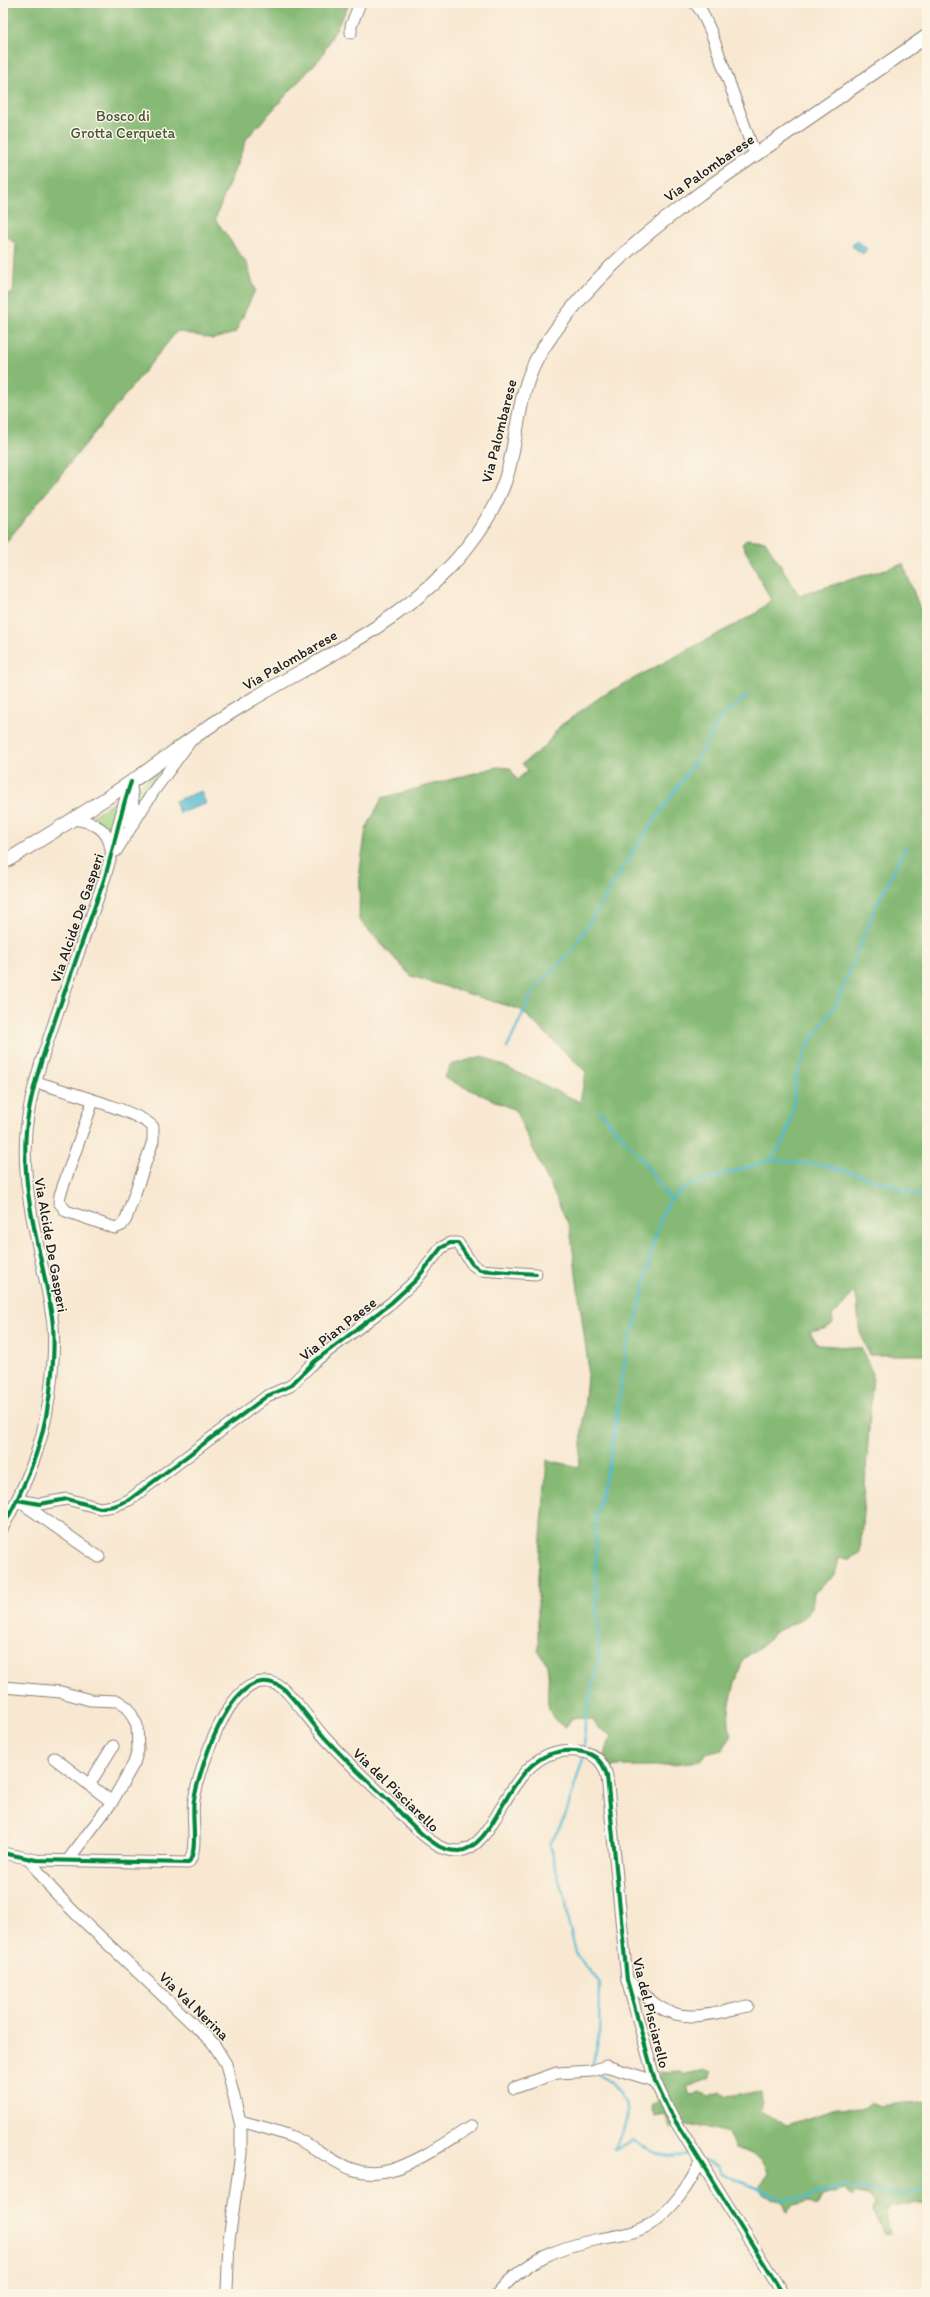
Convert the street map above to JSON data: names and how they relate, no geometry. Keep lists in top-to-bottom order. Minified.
{"streets":{"main road":["Via Palombarese"],"street":["Via Alcide De Gasperi","Via Pian Paese","Via del Pisciarello","Via Val Nerina"]},"crossings":[["Via Palombarese","Via Alcide De Gasperi"],["Via Alcide De Gasperi","Via Pian Paese"],["Via del Pisciarello","Via Val Nerina"]],"parks":["Bosco di Grotta Cerqueta"]}
